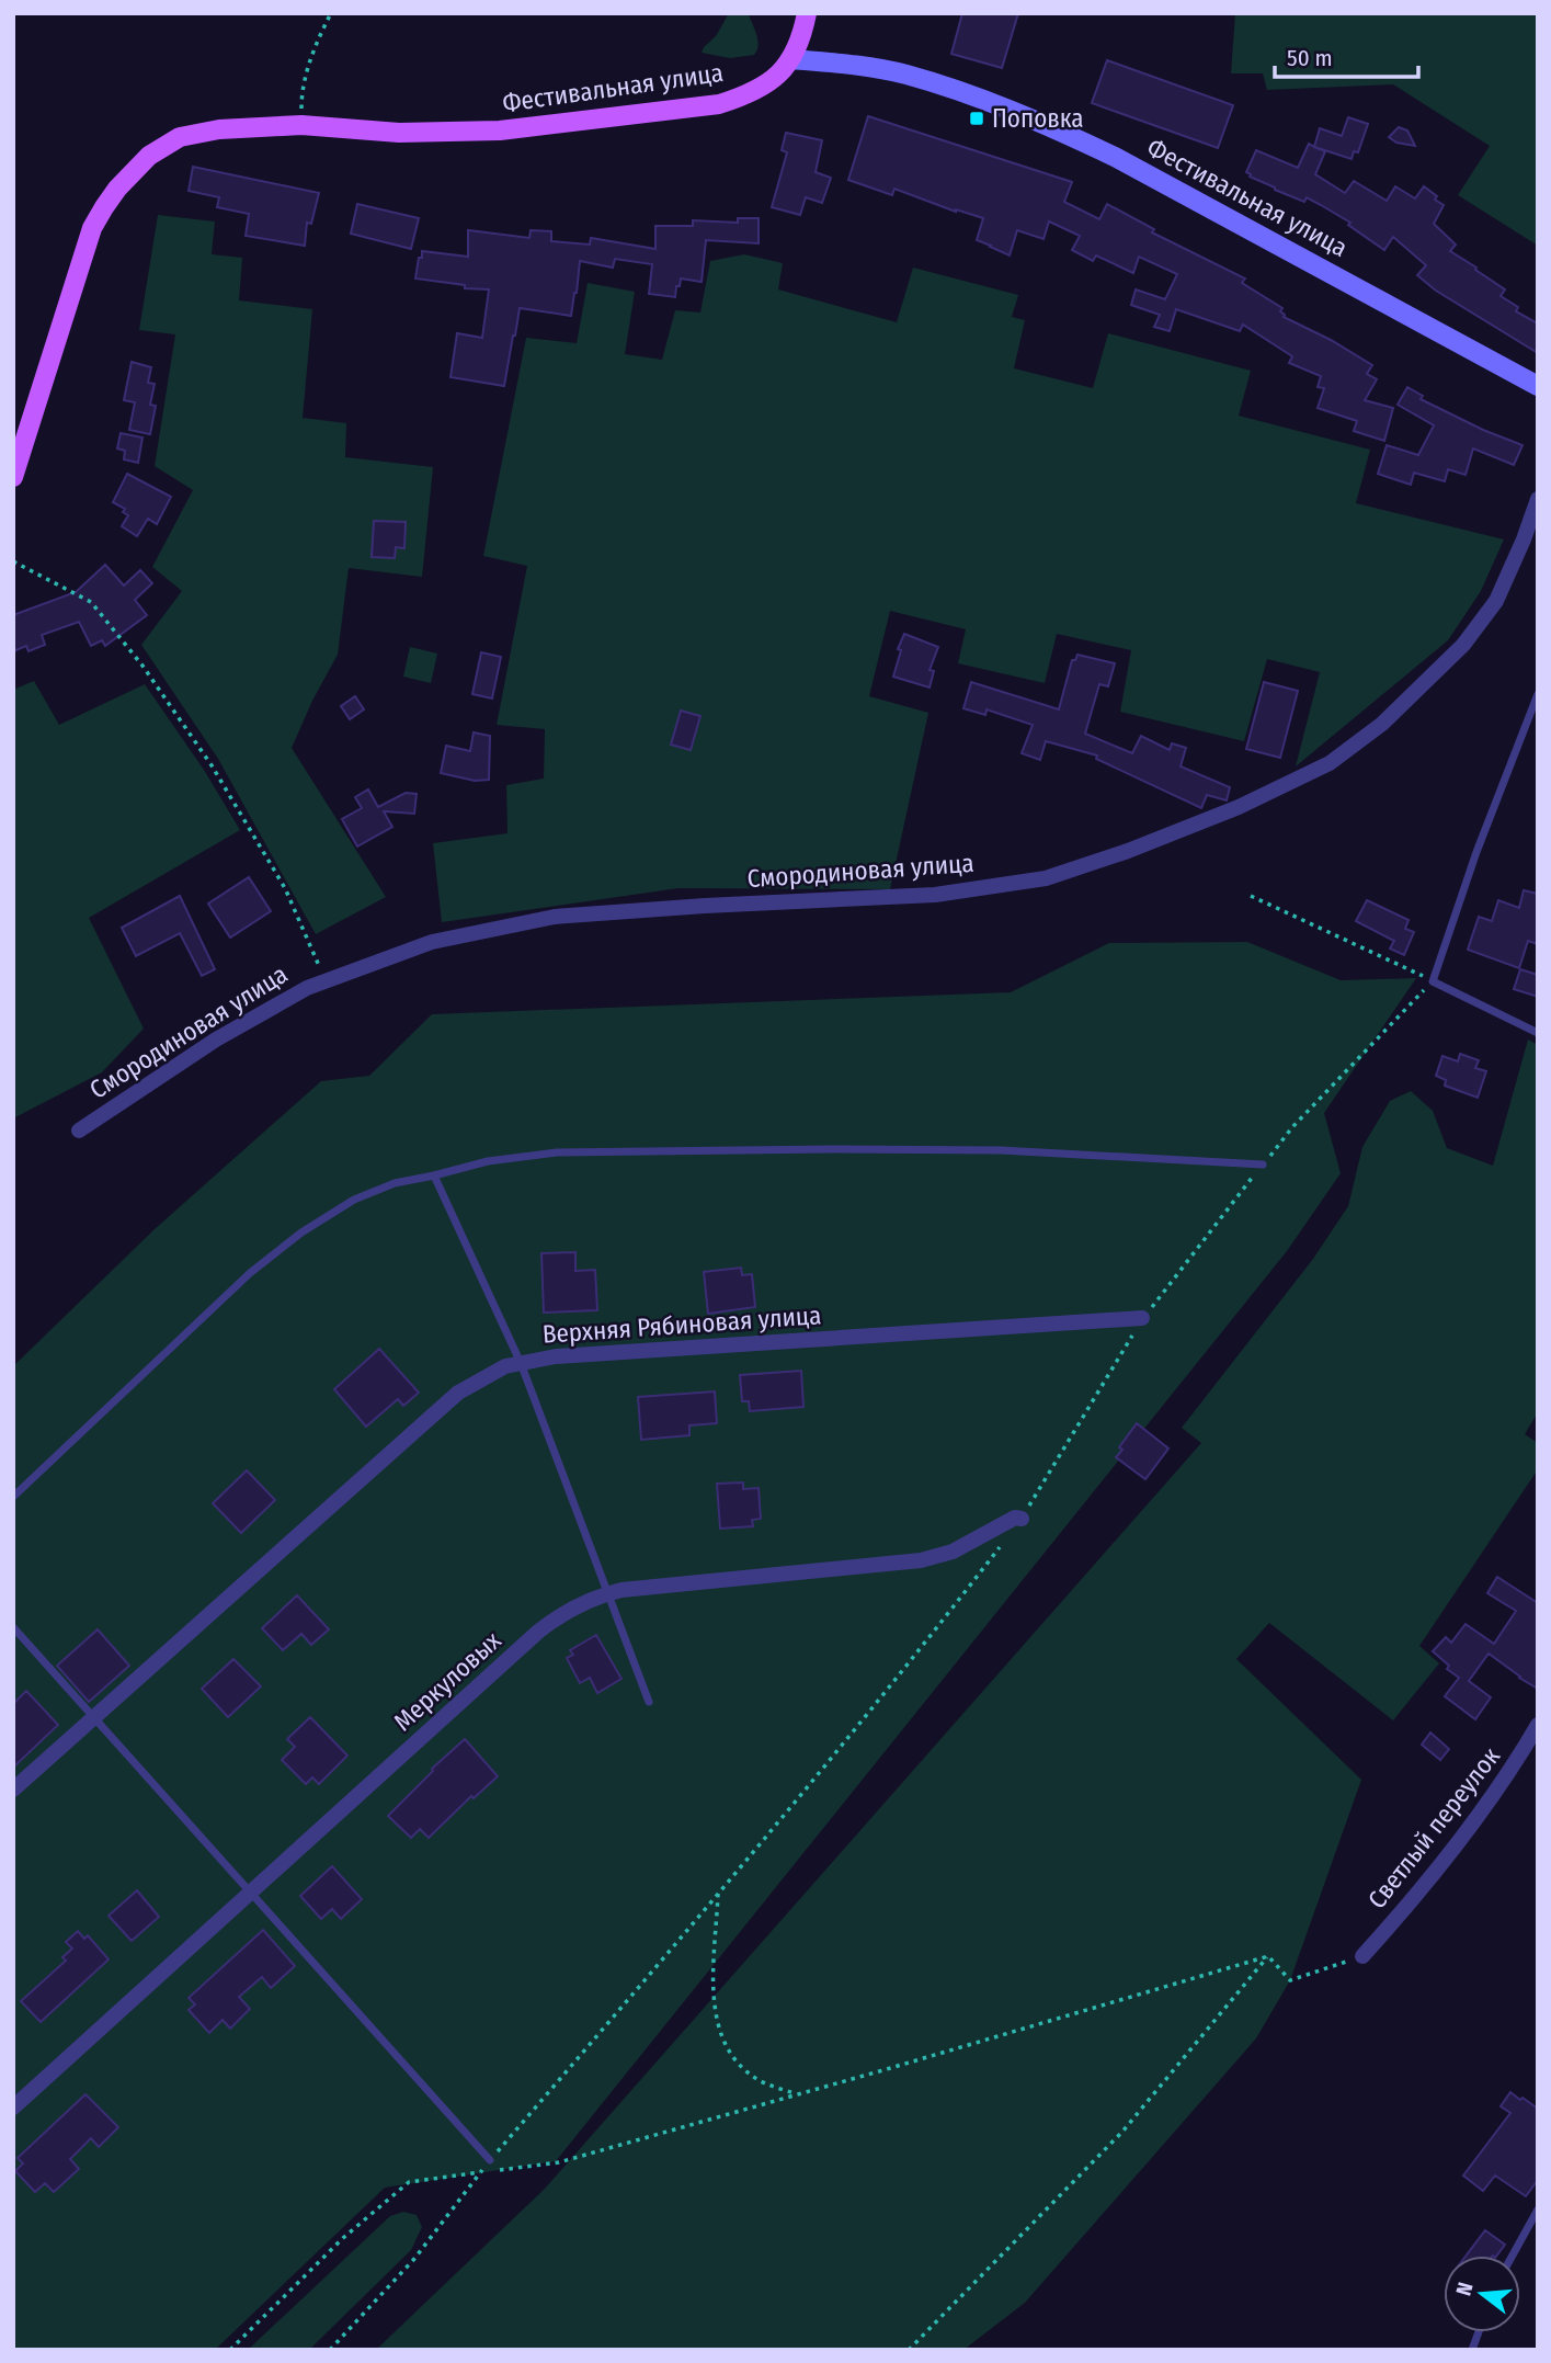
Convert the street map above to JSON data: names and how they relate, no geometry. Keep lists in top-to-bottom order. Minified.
{"streets":{"main road":["Фестивальная улица"],"street":["Смородиновая улица","Верхняя Рябиновая улица","Меркуловых","Светлый переулок"]},"places":{"transit":["Поповка"]},"scale_bar":"50 m","north":"left"}
